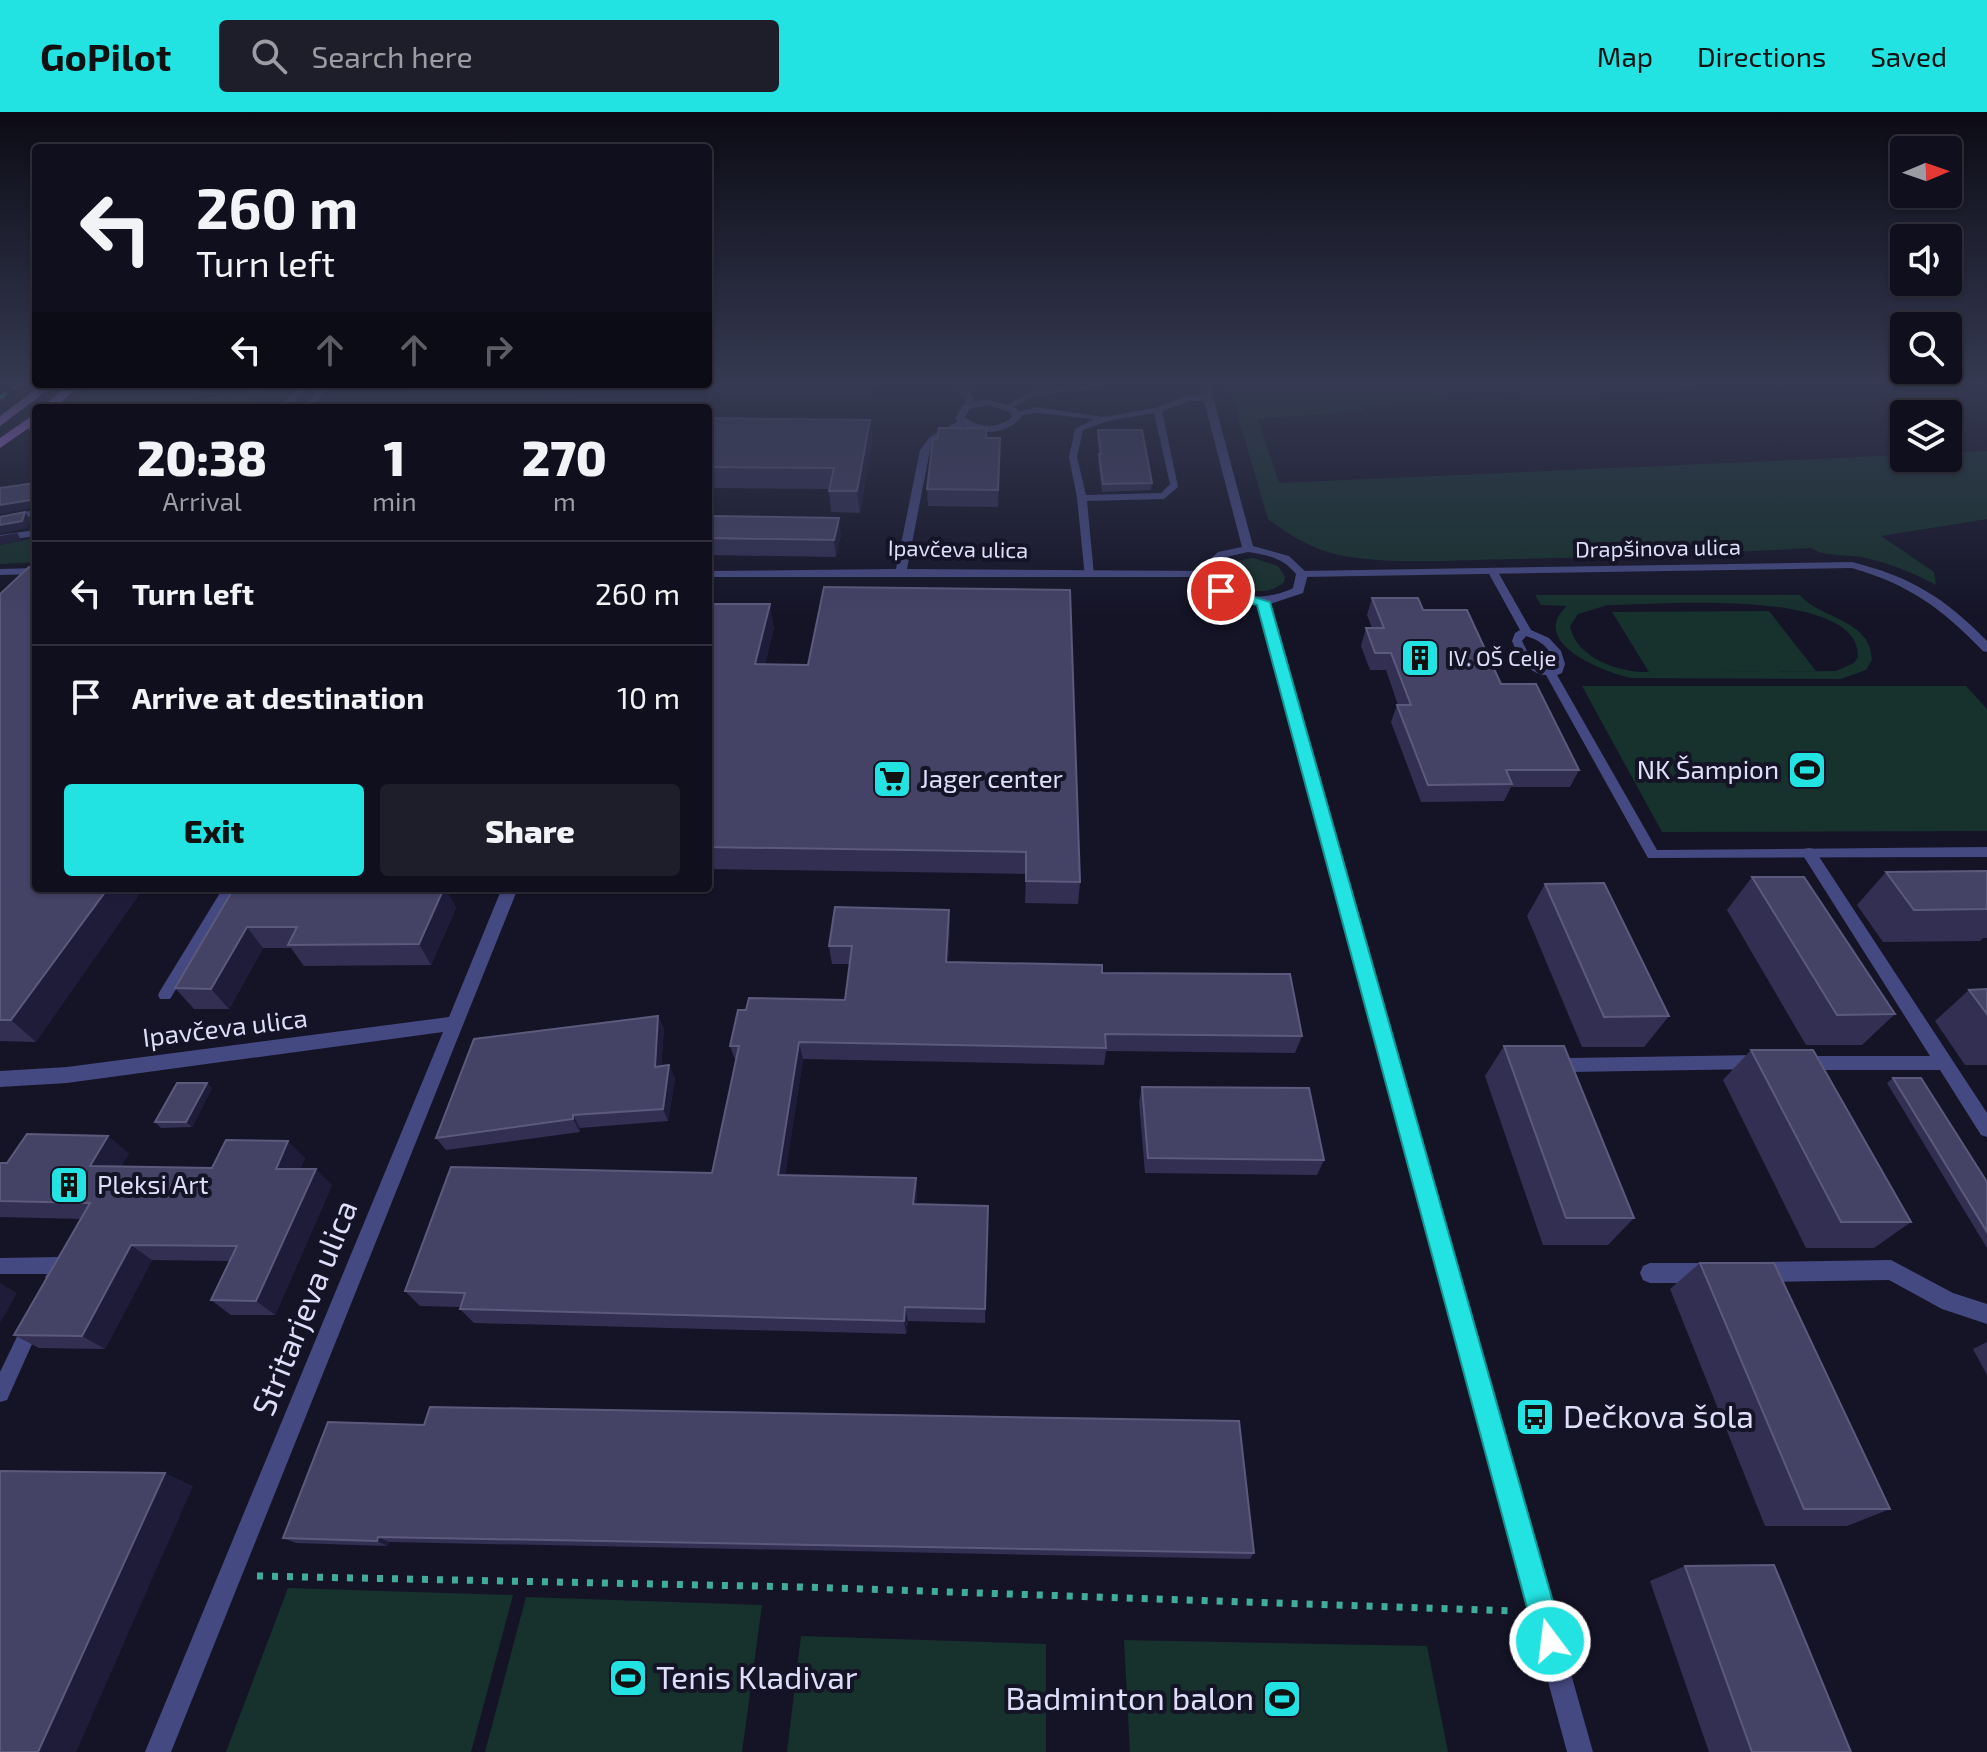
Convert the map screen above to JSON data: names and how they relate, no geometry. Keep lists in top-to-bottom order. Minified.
{"streets":{"street":["Drapšinova ulica","Ipavčeva ulica","Stritarjeva ulica"]},"crossings":[["Ipavčeva ulica","Stritarjeva ulica"]],"places":{"building":["IV. OŠ Celje","Pleksi Art"],"sports":["NK Šampion","Tenis Kladivar","Badminton balon"],"supermarket":["Jager center"],"bus stop":["Dečkova šola"]},"north":"right","page":{"header":"GoPilot","search":"Search here","nav":["Map","Directions","Saved"],"turn":["260 m","Turn left"],"eta":["20:38","Arrival","1","min","270","m"],"list":[{"name":"Turn left","value":"260 m"},{"name":"Arrive at destination","value":"10 m"}],"buttons":["Exit","Share"]}}
